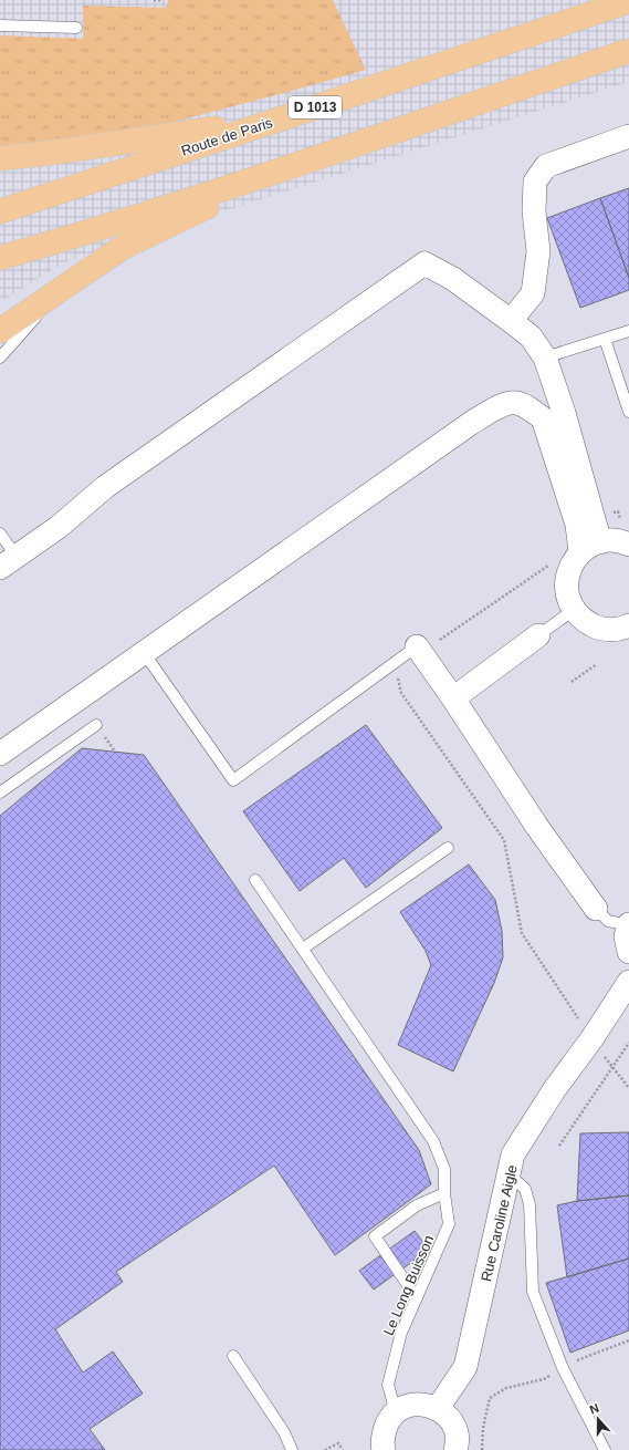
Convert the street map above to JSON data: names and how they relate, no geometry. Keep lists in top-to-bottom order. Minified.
{"streets":{"main road":["D 1013","Route de Paris"],"street":["Rue Caroline Aigle"],"lane":["Le Long Buisson"]},"north":"top"}
